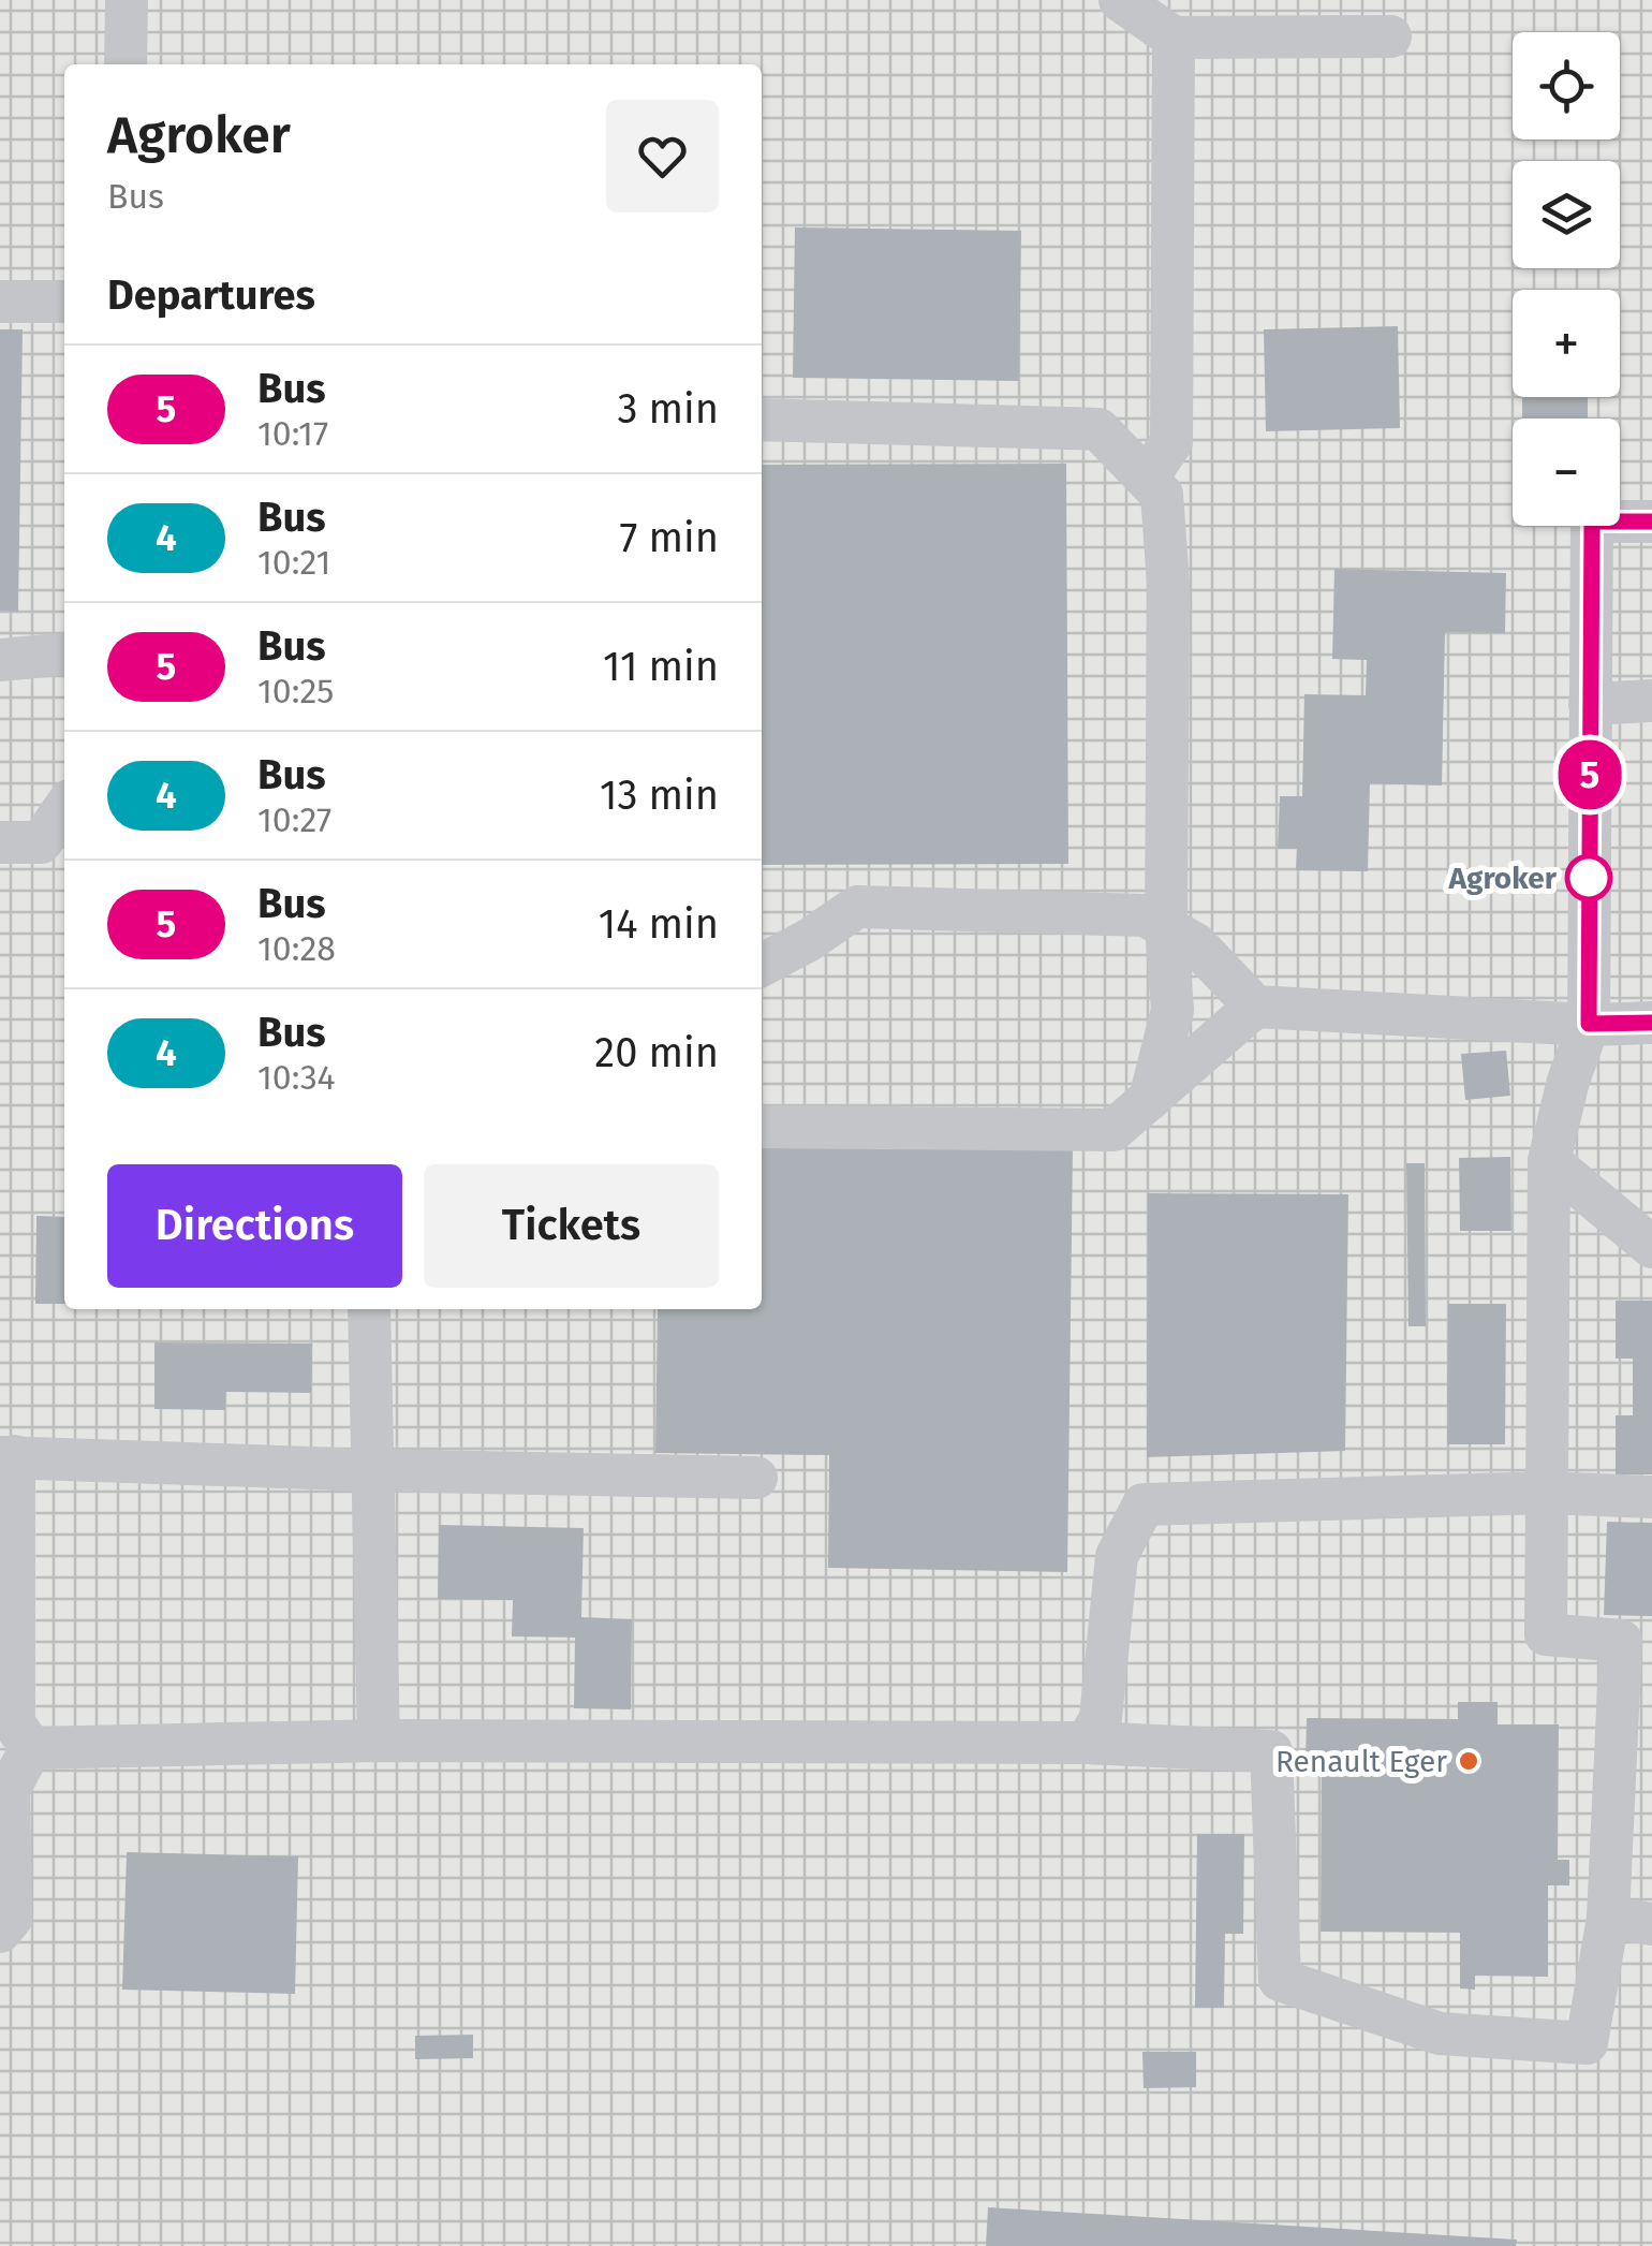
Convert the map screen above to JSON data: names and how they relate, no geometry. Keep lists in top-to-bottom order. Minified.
{"places":["Agroker","Renault Eger"],"lines":["bus line 5"],"page":{"on_map":"5","map_buttons":["+","−"],"heading":[["Agroker","Bus"],"Departures"],"list":[{"mark":"5","name":"Bus","note":"10:17","value":"3 min"},{"mark":"4","name":"Bus","note":"10:21","value":"7 min"},{"mark":"5","name":"Bus","note":"10:25","value":"11 min"},{"mark":"4","name":"Bus","note":"10:27","value":"13 min"},{"mark":"5","name":"Bus","note":"10:28","value":"14 min"},{"mark":"4","name":"Bus","note":"10:34","value":"20 min"}],"buttons":["Directions","Tickets"]}}
